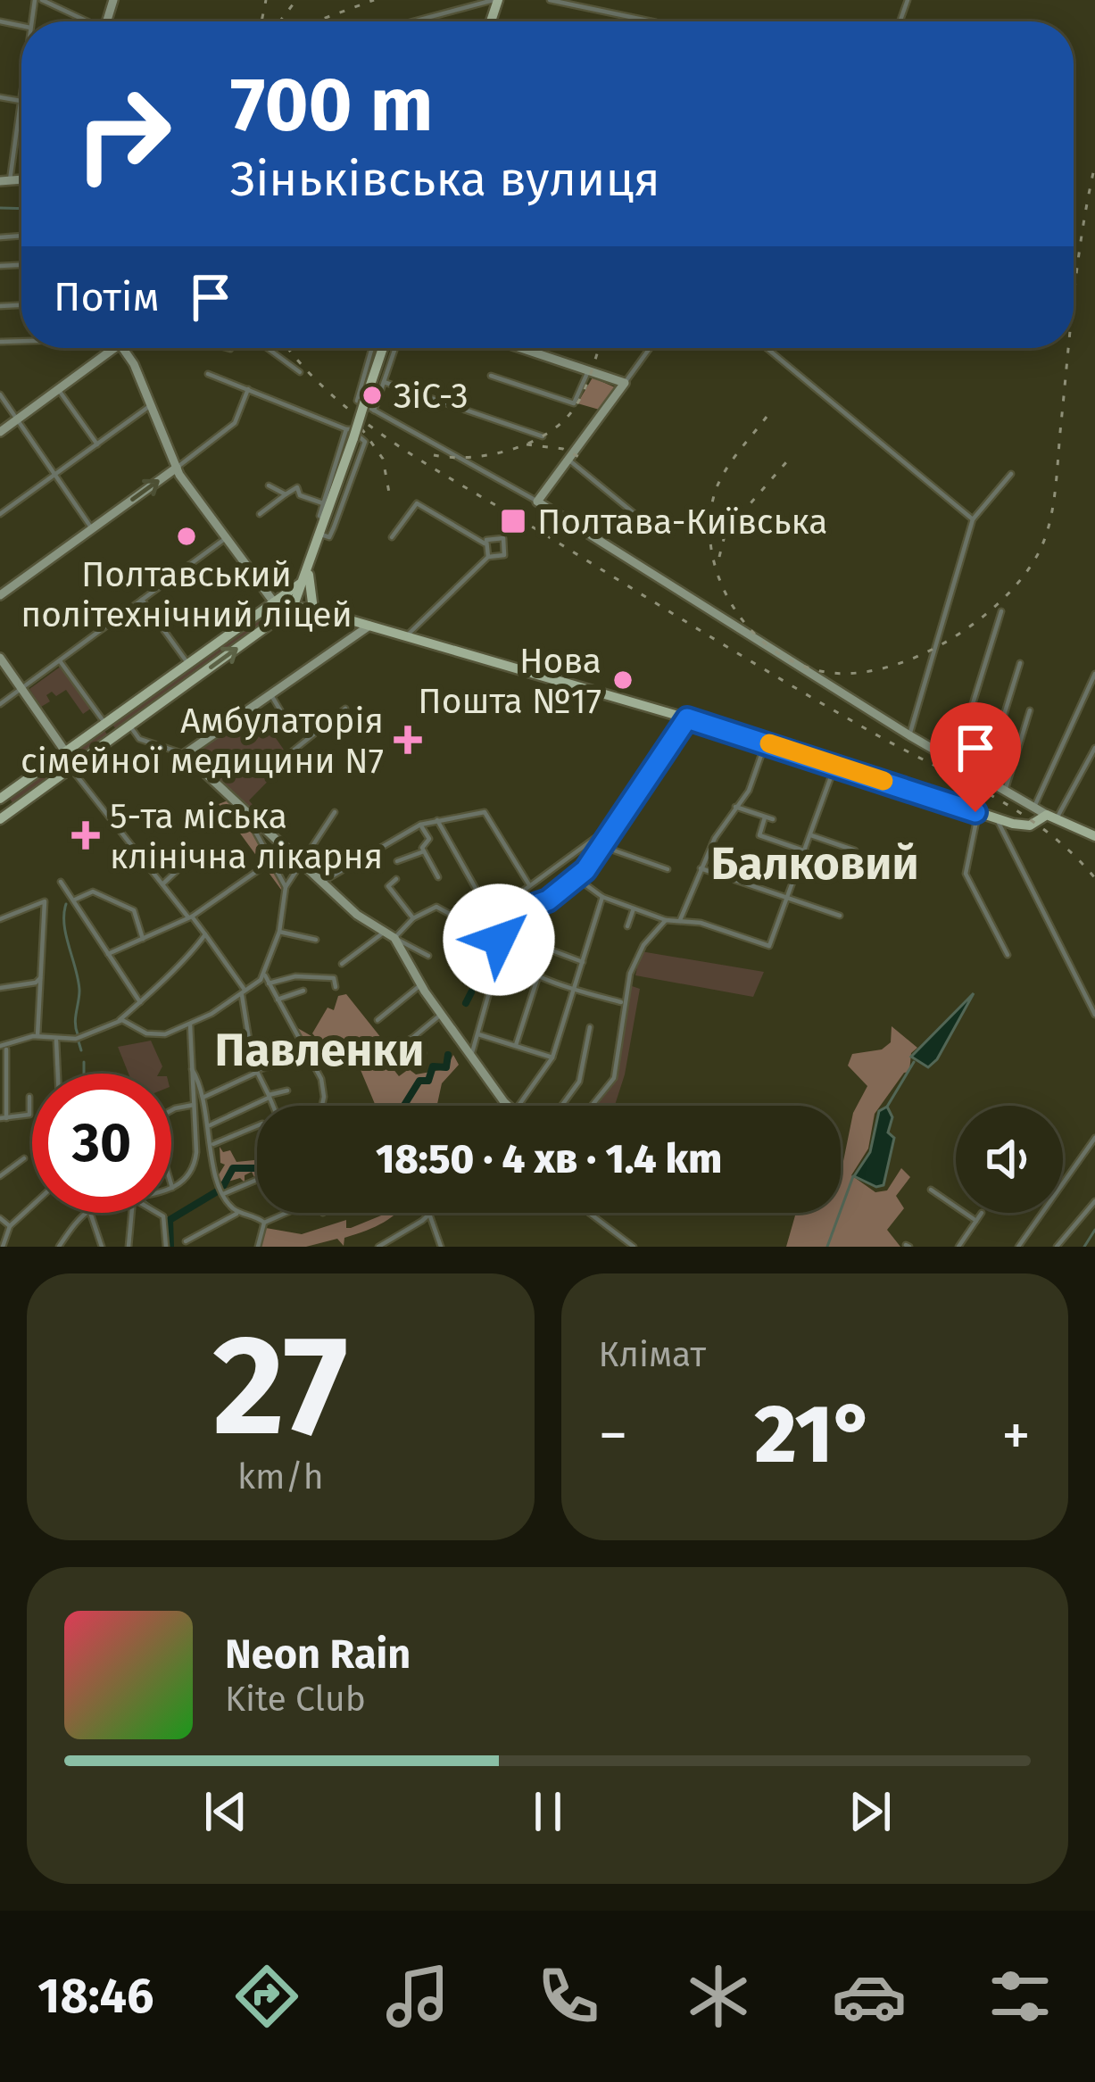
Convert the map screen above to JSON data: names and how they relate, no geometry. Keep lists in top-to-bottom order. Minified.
{"districts":["Балковий","Павленки"],"places":{"other":["ЗіС-3","Полтавський політехнічний ліцей","Нова Пошта №17"],"transit":["Полтава-Київська"],"health":["Амбулаторія сімейної медицини N7","5-та міська клінічна лікарня"]},"page":{"turn":["700 m","Зіньківська вулиця"],"then":"Потім","limit":"30","trip":"18:50 · 4 хв · 1.4 km","tile":[["27","km/h"],"Клімат"],"heat":["−","21°","+"],"song":["Neon Rain","Kite Club"],"tabs":"18:46"}}
